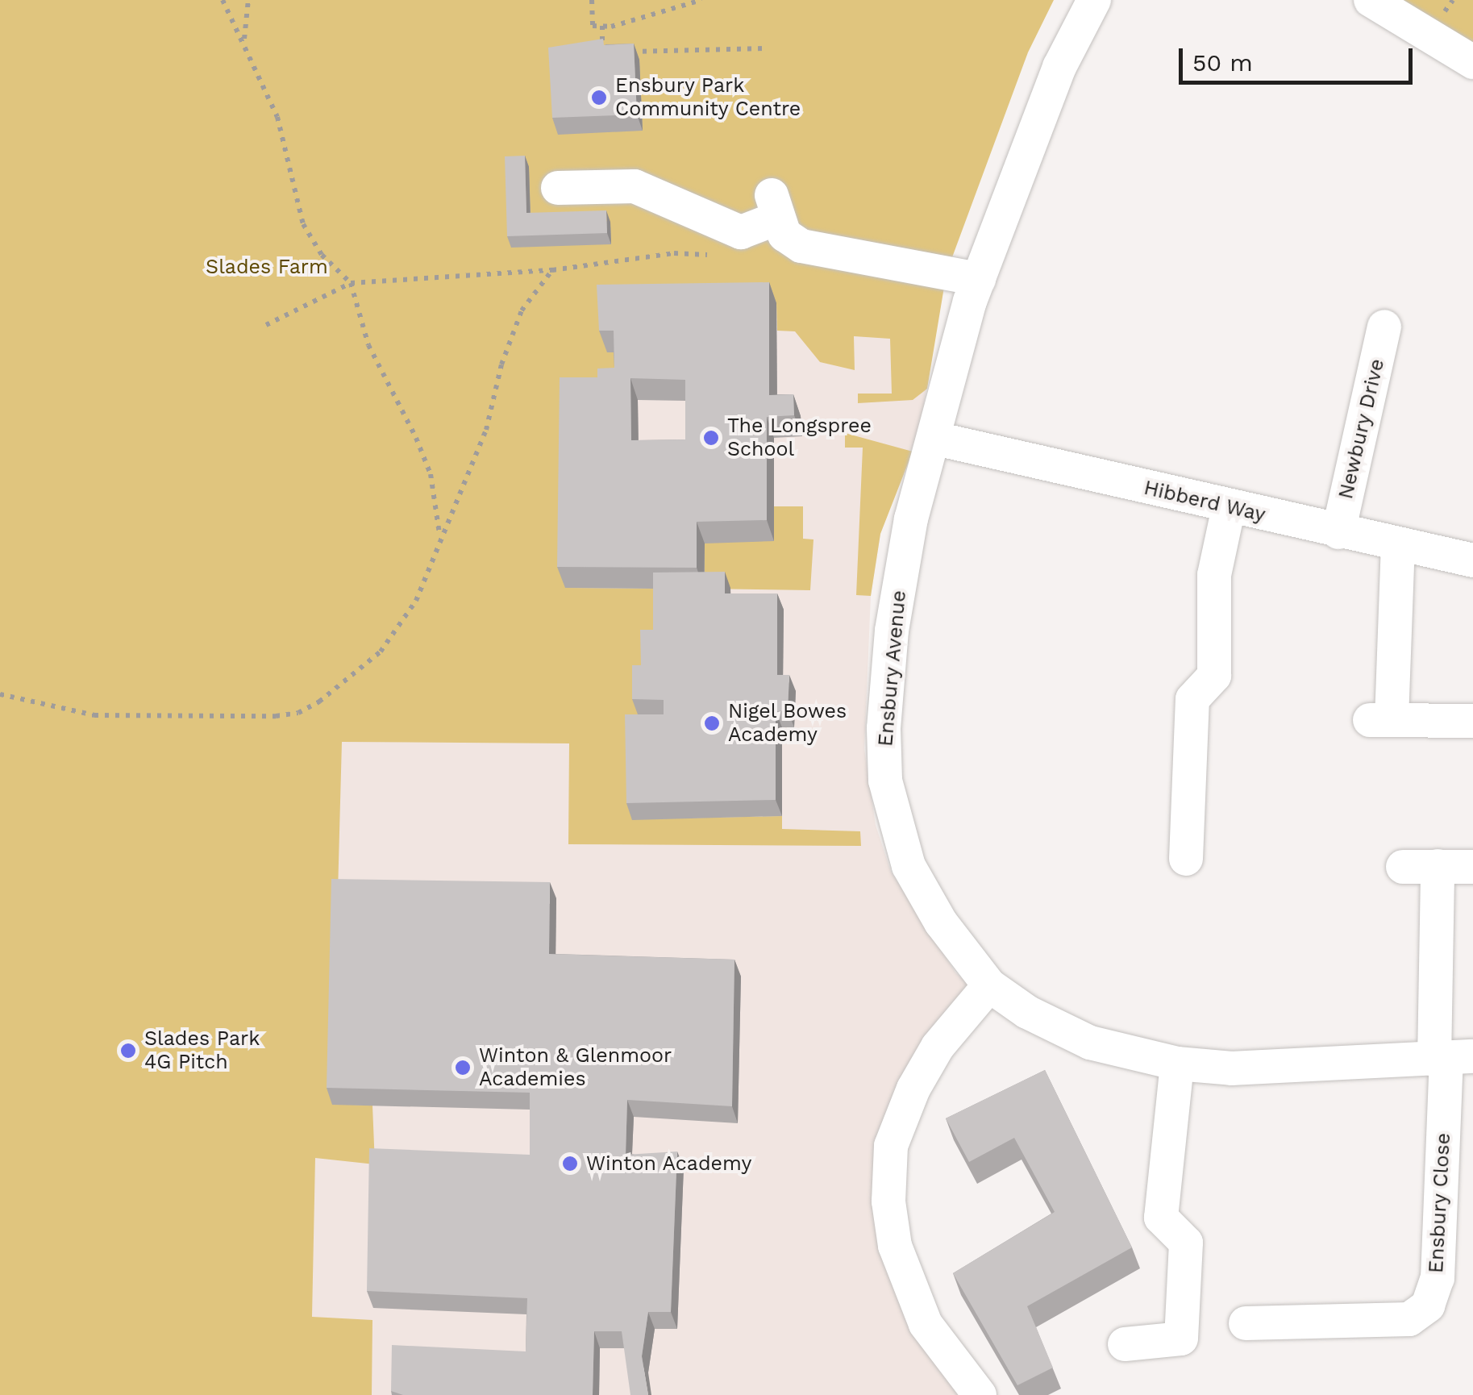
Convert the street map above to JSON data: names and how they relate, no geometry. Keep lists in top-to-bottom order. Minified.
{"streets":{"street":["Newbury Drive","Hibberd Way","Ensbury Avenue","Ensbury Close"]},"crossings":[["Newbury Drive","Hibberd Way"],["Hibberd Way","Ensbury Avenue"],["Ensbury Avenue","Ensbury Close"]],"parks":["Slades Farm"],"places":["Ensbury Park Community Centre","The Longspree School","Nigel Bowes Academy","Slades Park 4G Pitch","Winton & Glenmoor Academies","Winton Academy"],"scale_bar":"50 m"}
